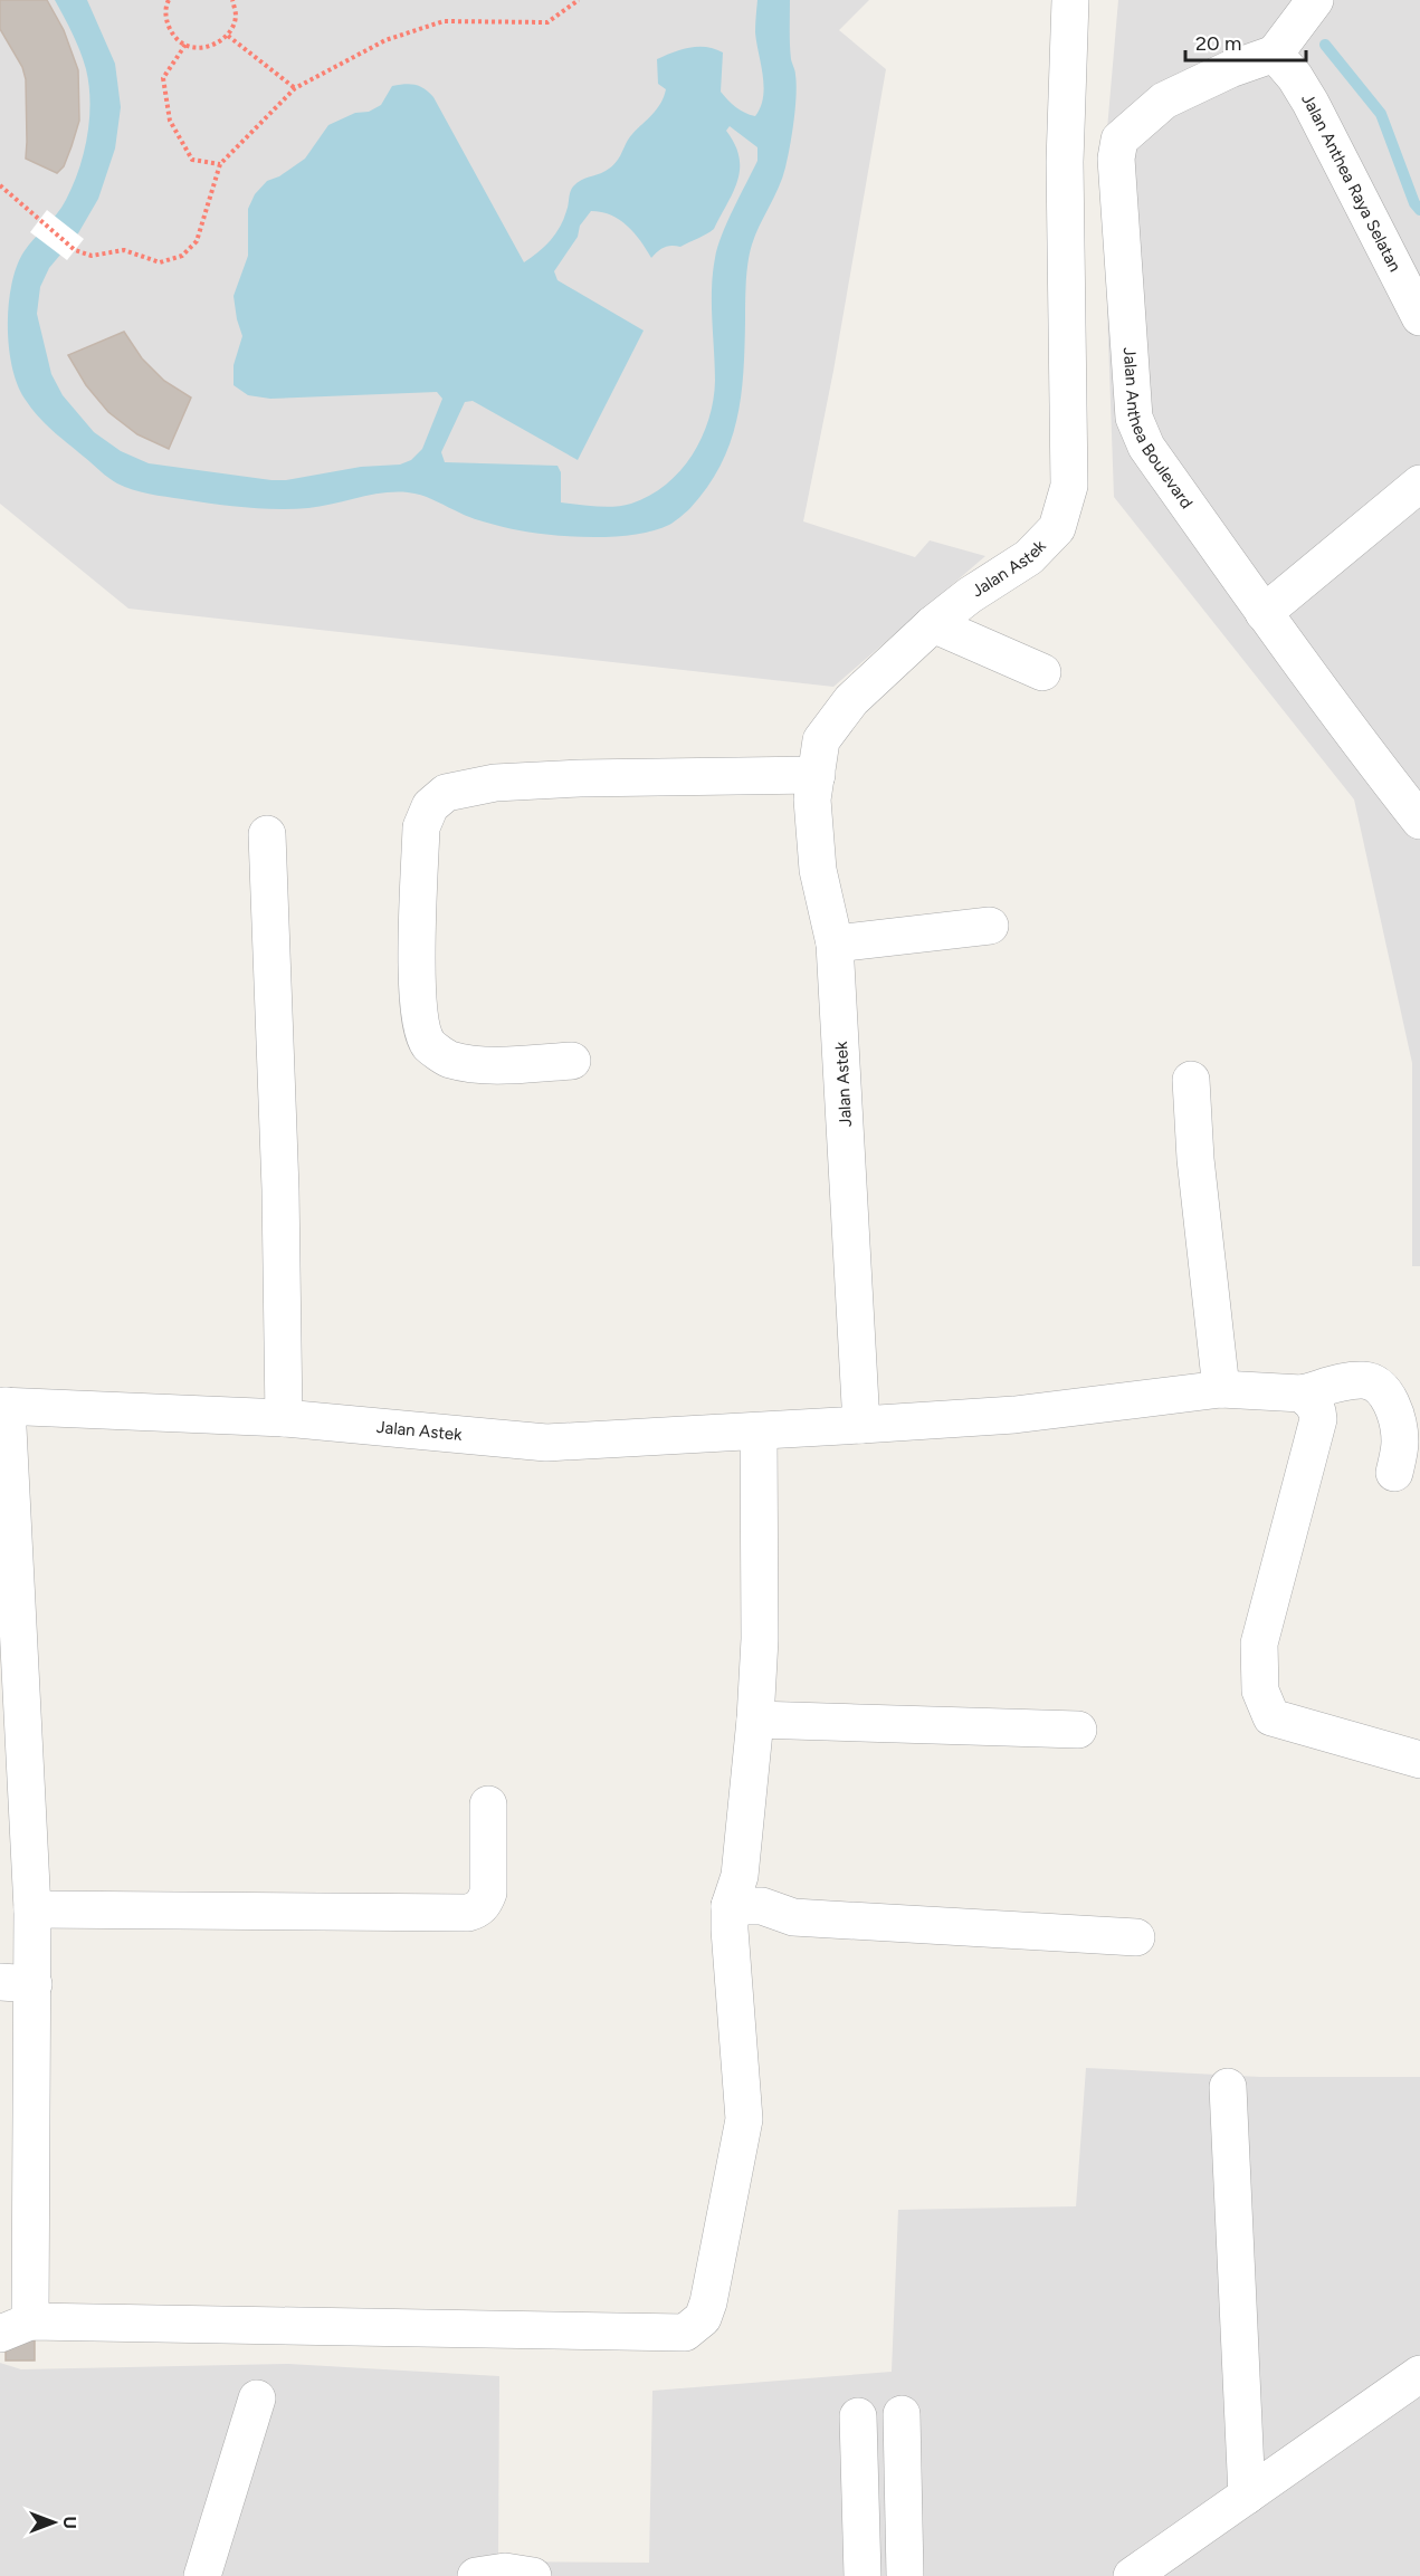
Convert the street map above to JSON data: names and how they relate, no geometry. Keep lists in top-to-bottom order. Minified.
{"streets":{"street":["Jalan Anthea Raya Selatan","Jalan Anthea Boulevard","Jalan Astek"]},"crossings":[["Jalan Anthea Raya Selatan","Jalan Anthea Boulevard"]],"scale_bar":"20 m","north":"right"}
